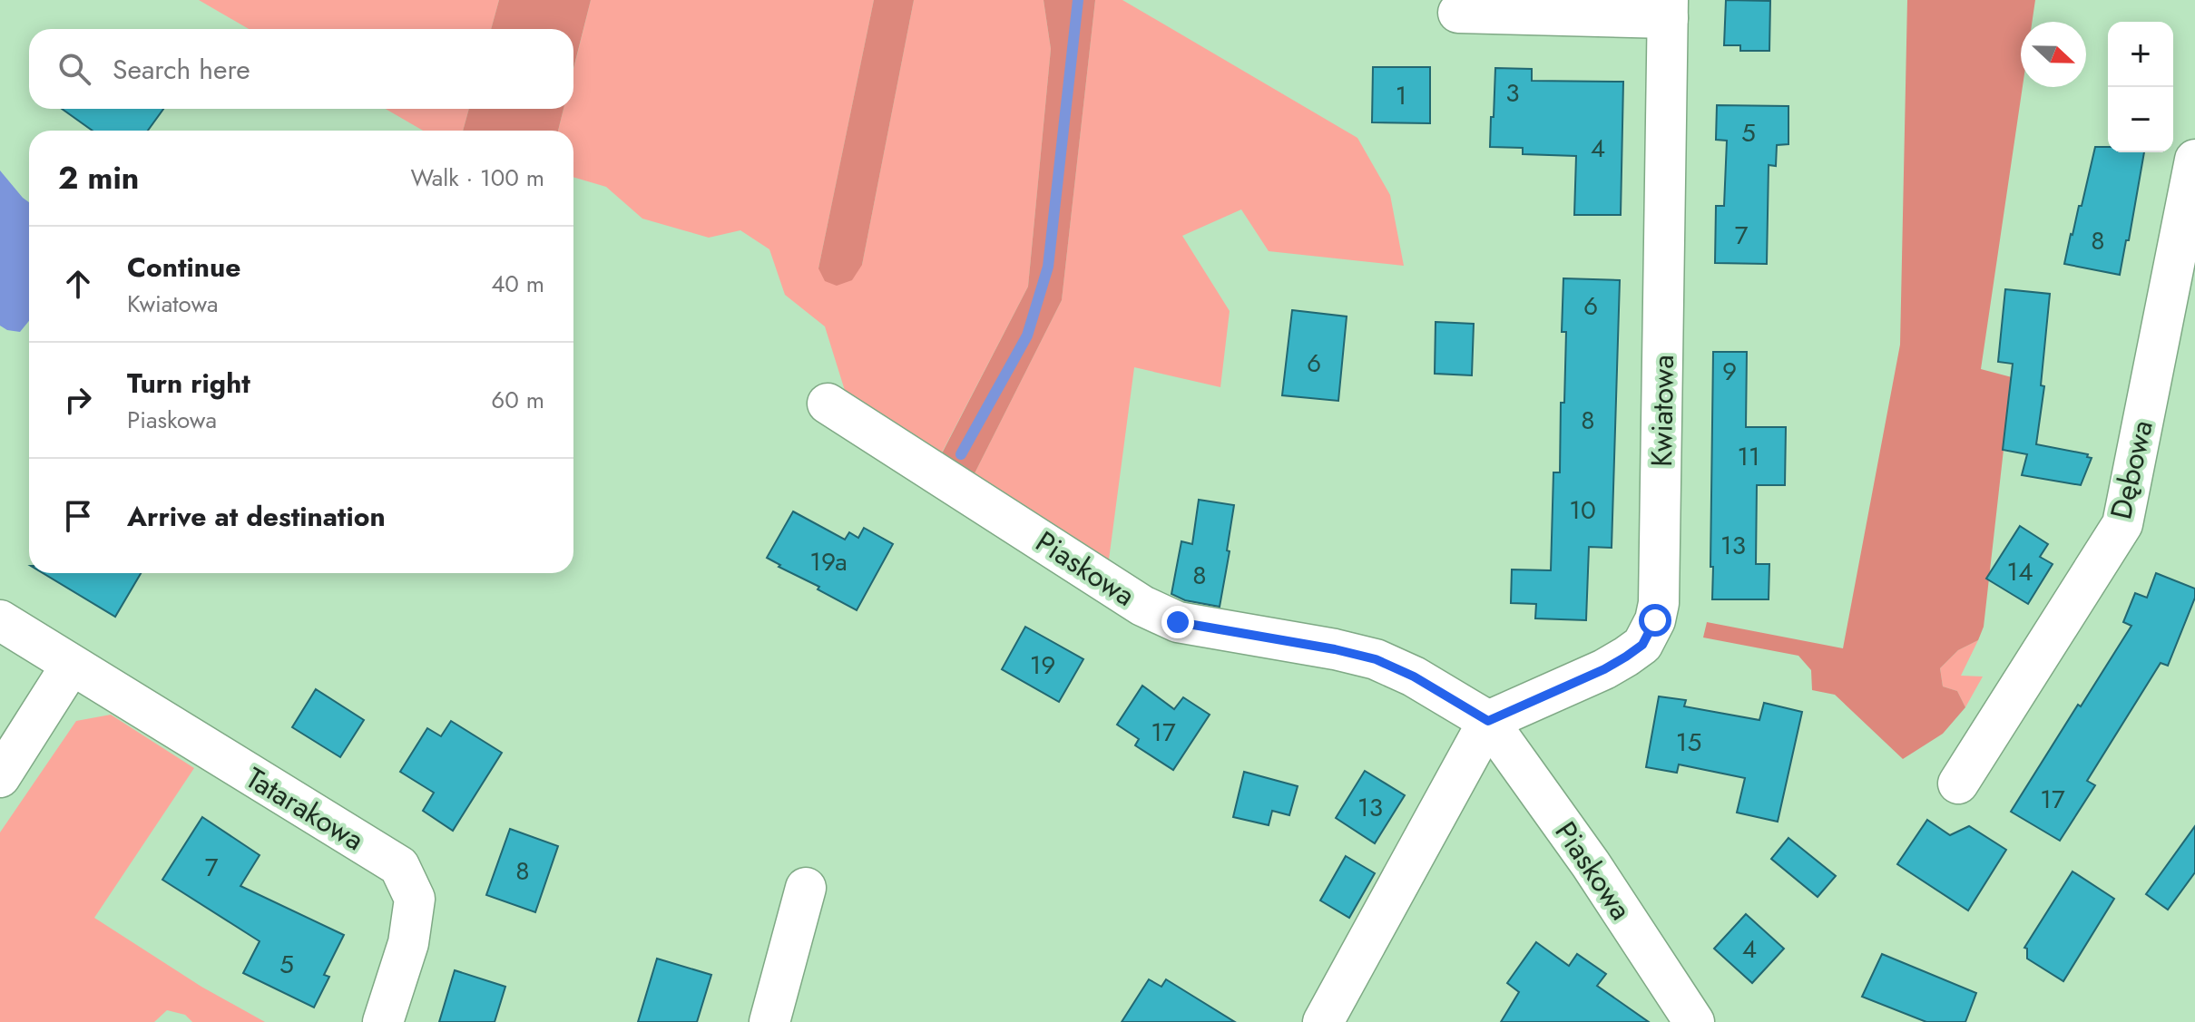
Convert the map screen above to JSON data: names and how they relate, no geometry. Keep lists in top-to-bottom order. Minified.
{"streets":{"street":["Kwiatowa","Dębowa","Piaskowa","Tatarakowa"]},"crossings":[["Kwiatowa","Piaskowa"]],"house_numbers":["3","1","5","4","7","8","6","6","9","8","11","10","13","19a","14","8","19","17","15","17","13","7","8","4","5"],"north":"right","page":{"map_buttons":["+","−"],"search":"Search here","heading":["2 min","Walk · 100 m"],"list":[["Continue","Kwiatowa","40 m"],["Turn right","Piaskowa","60 m"],"Arrive at destination"]}}
